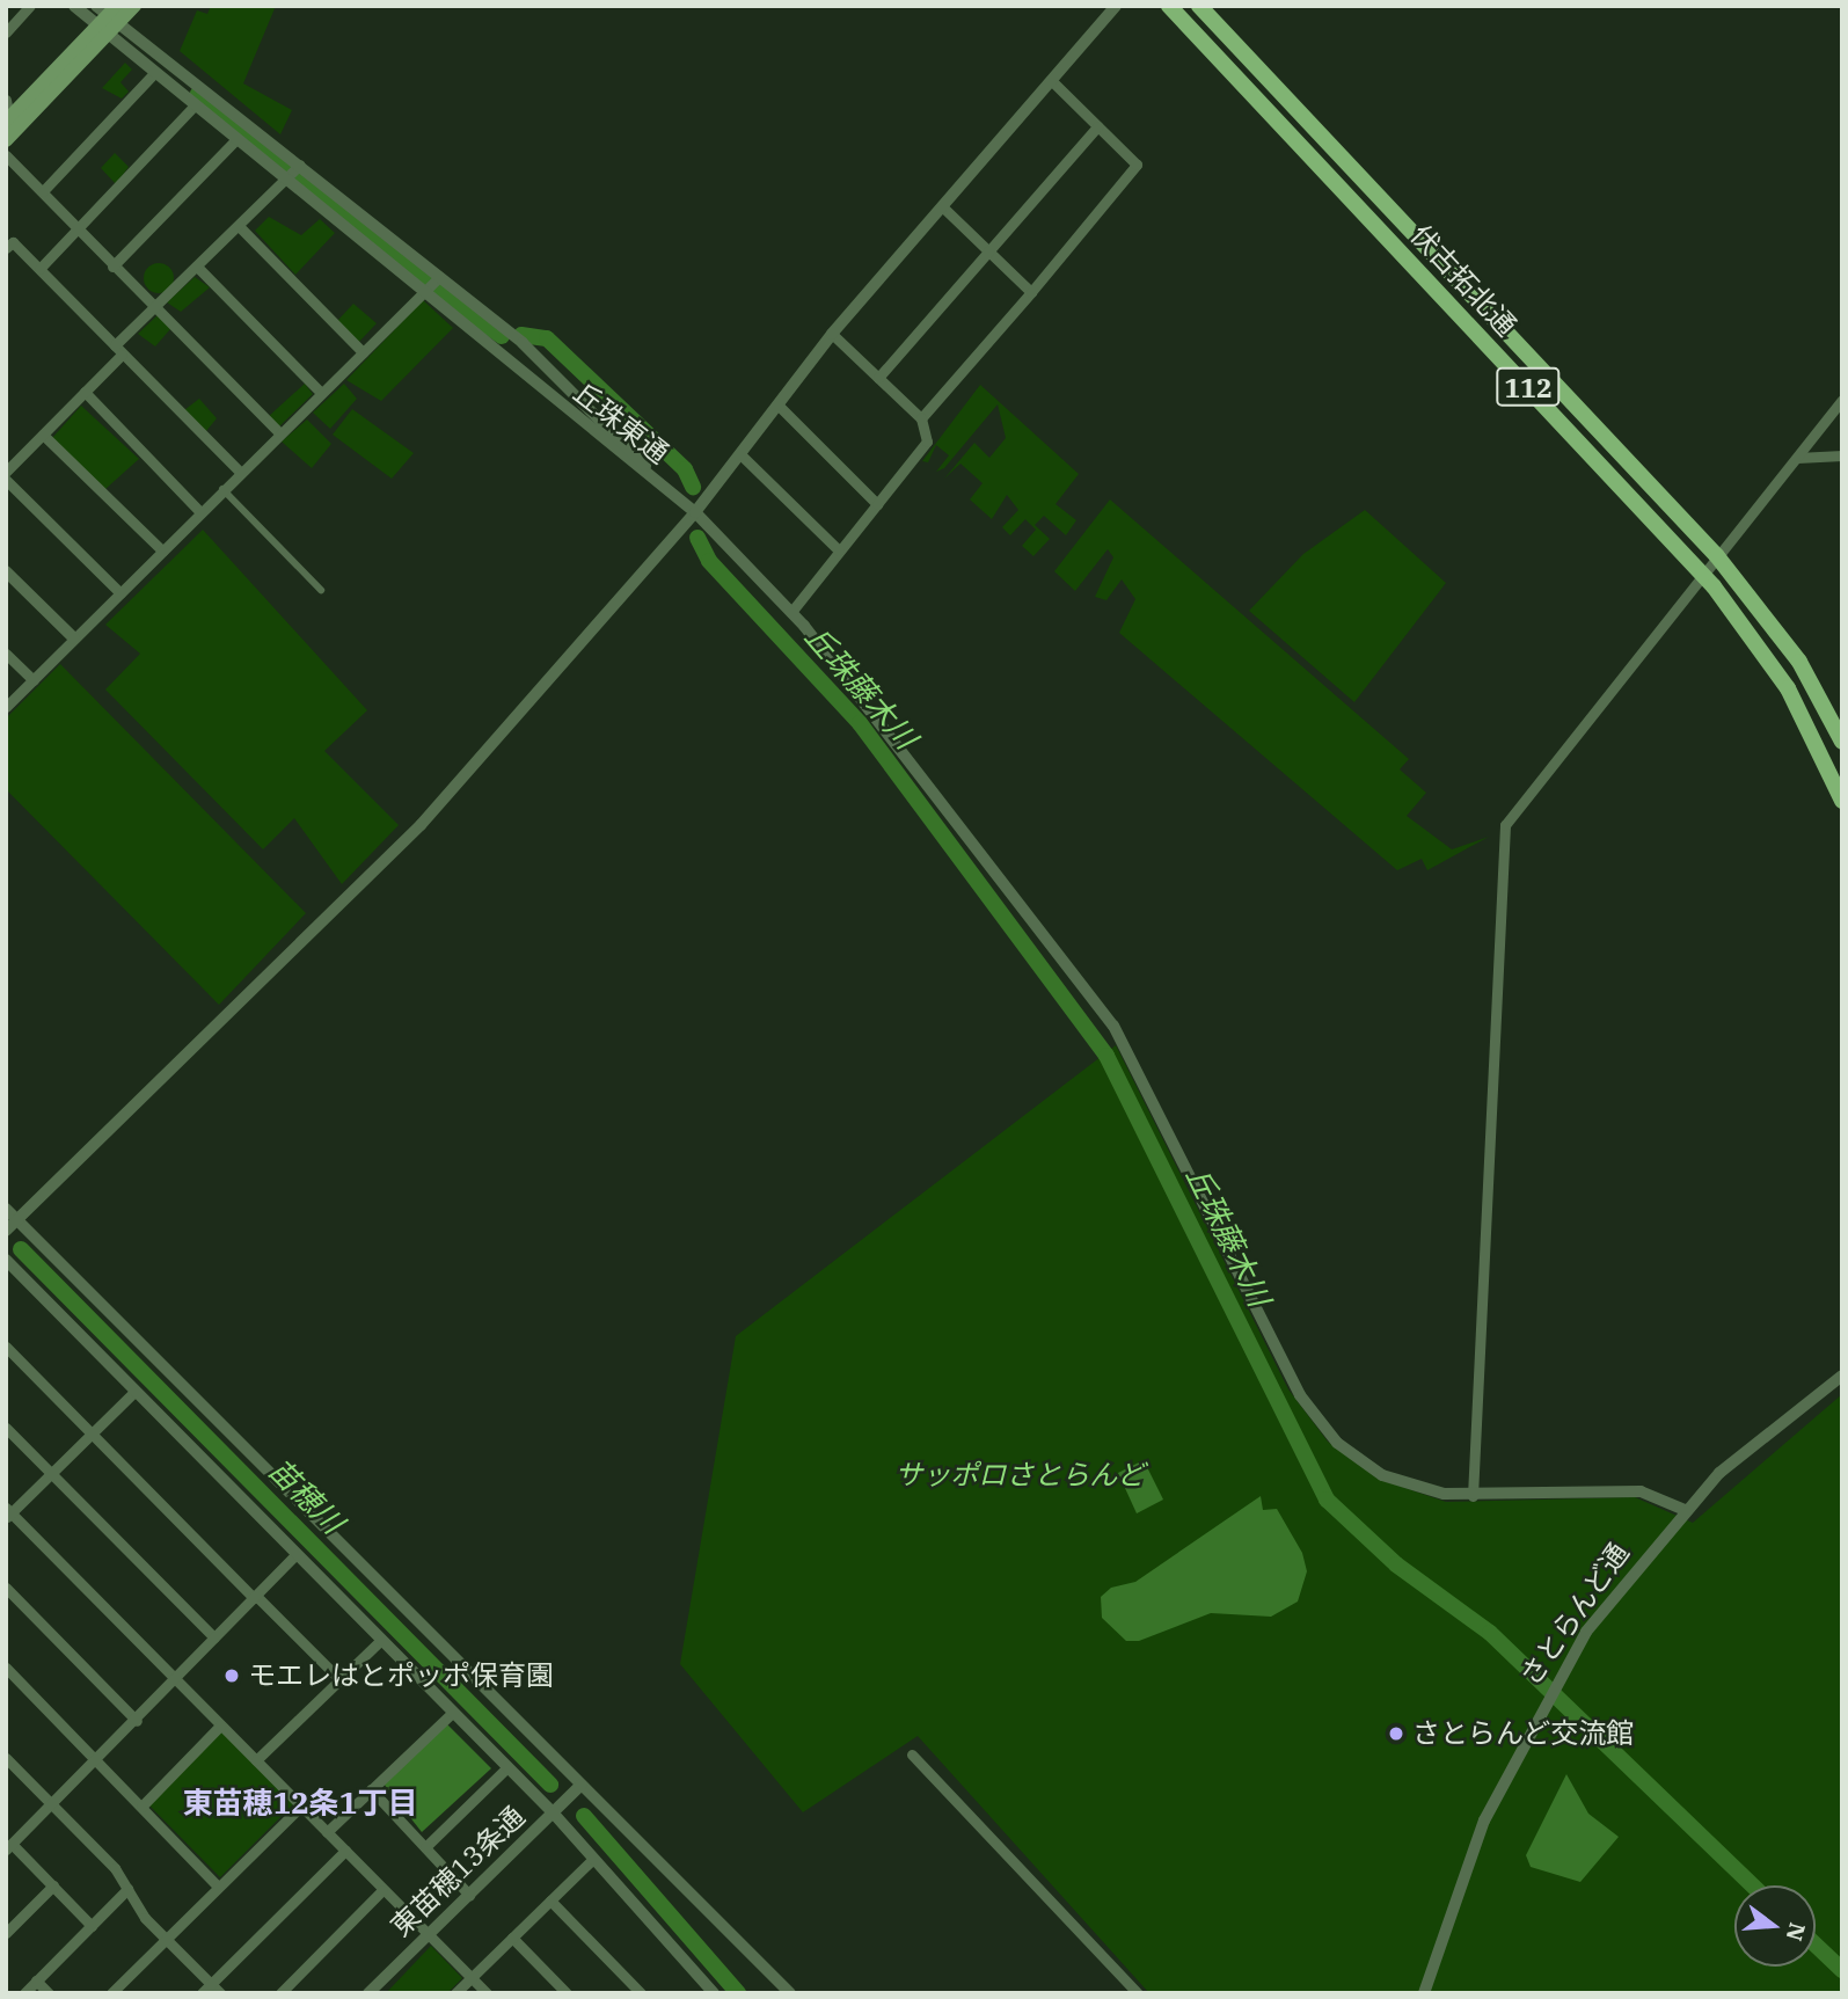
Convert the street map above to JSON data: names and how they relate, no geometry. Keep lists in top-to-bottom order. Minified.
{"streets":{"main road":["伏古拓北通","112"],"street":["丘珠東通","さとらんど通","東苗穂13条通"]},"districts":["東苗穂12条1丁目"],"water":["丘珠藤木川","苗穂川"],"parks":["サッポロさとらんど"],"places":["モエレはとポッポ保育園","さとらんど交流館"],"north":"right"}
